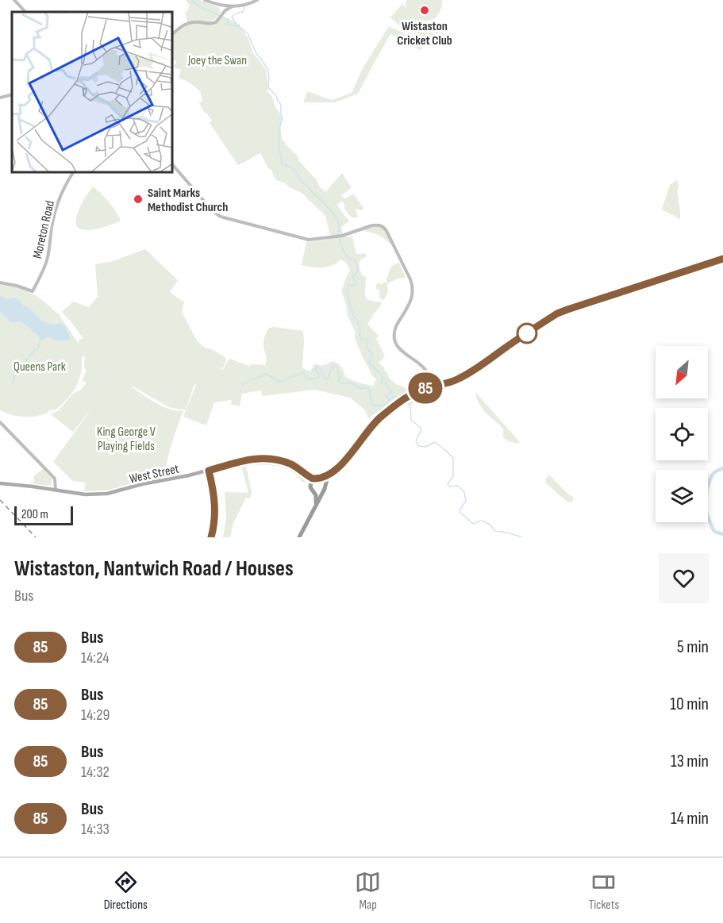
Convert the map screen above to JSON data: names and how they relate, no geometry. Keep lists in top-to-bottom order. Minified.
{"streets":{"main road":["West Street"],"street":["Moreton Road"]},"parks":["Joey the Swan","Queens Park","King George V Playing Fields"],"places":["Wistaston Cricket Club","Saint Marks Methodist Church"],"lines":["bus line 85"],"scale_bar":"200 m","north":"bottom left","page":{"on_map":"85","scale":"200 m","heading":["Wistaston, Nantwich Road / Houses","Bus"],"list":[{"mark":"85","name":"Bus","note":"14:24","value":"5 min"},{"mark":"85","name":"Bus","note":"14:29","value":"10 min"},{"mark":"85","name":"Bus","note":"14:32","value":"13 min"},{"mark":"85","name":"Bus","note":"14:33","value":"14 min"}],"tabs":["Directions","Map","Tickets"]}}
